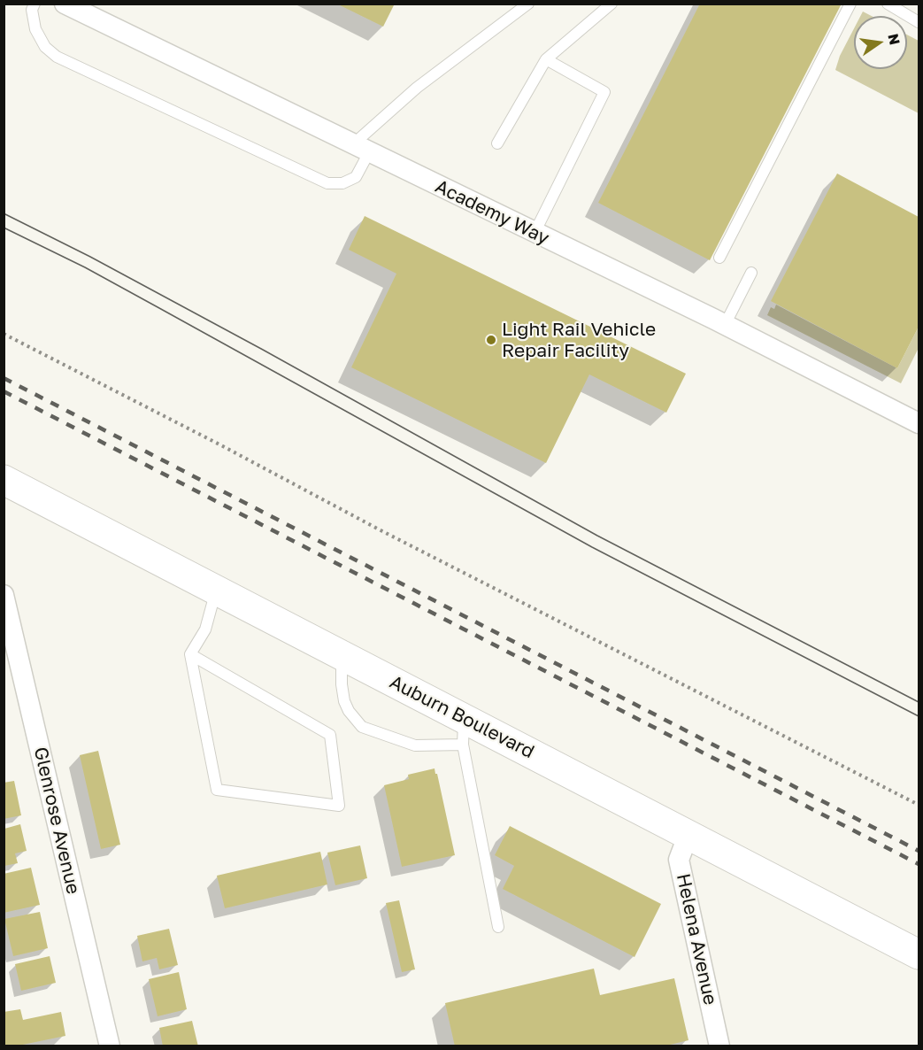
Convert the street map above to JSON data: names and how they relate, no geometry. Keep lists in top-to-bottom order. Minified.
{"streets":{"street":["Academy Way","Auburn Boulevard","Glenrose Avenue","Helena Avenue"]},"crossings":[["Auburn Boulevard","Helena Avenue"]],"places":["Light Rail Vehicle Repair Facility"],"north":"right"}
